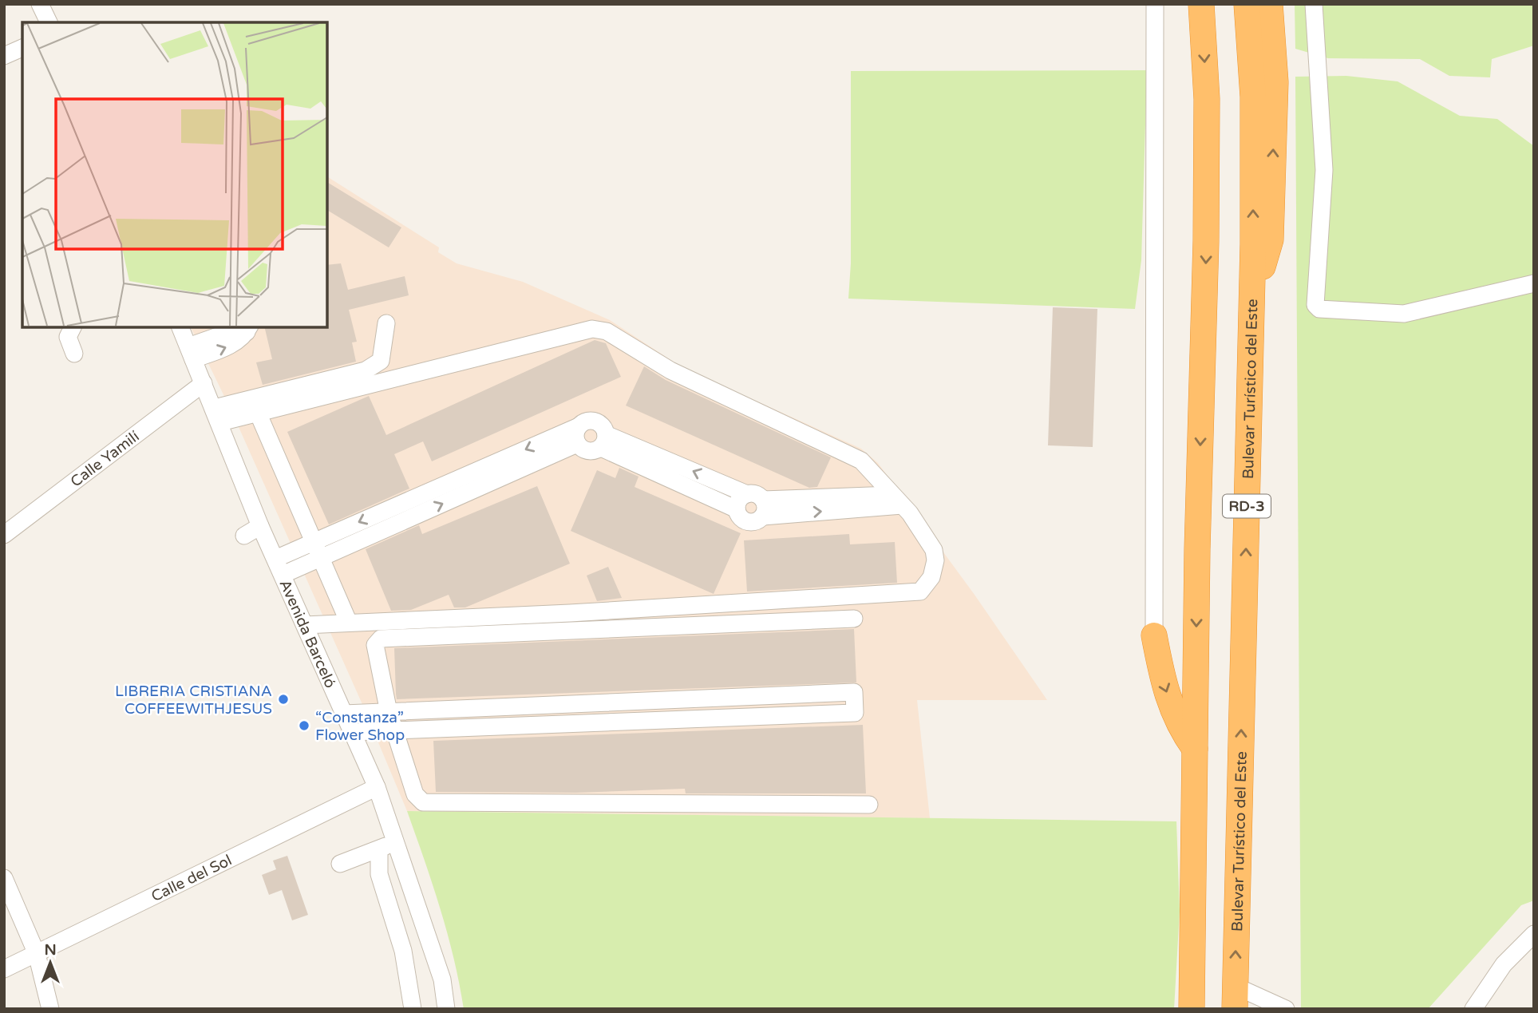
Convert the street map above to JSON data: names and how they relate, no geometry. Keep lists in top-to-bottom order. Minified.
{"streets":{"highway":["Bulevar Turístico del Este","RD-3"],"street":["Calle Yamilí","Avenida Barceló","Calle del Sol"]},"crossings":[["Calle Yamilí","Avenida Barceló"],["Avenida Barceló","Calle del Sol"]],"places":["LIBRERIA CRISTIANA COFFEEWITHJESUS","“Constanza” Flower Shop"],"north":"top"}
